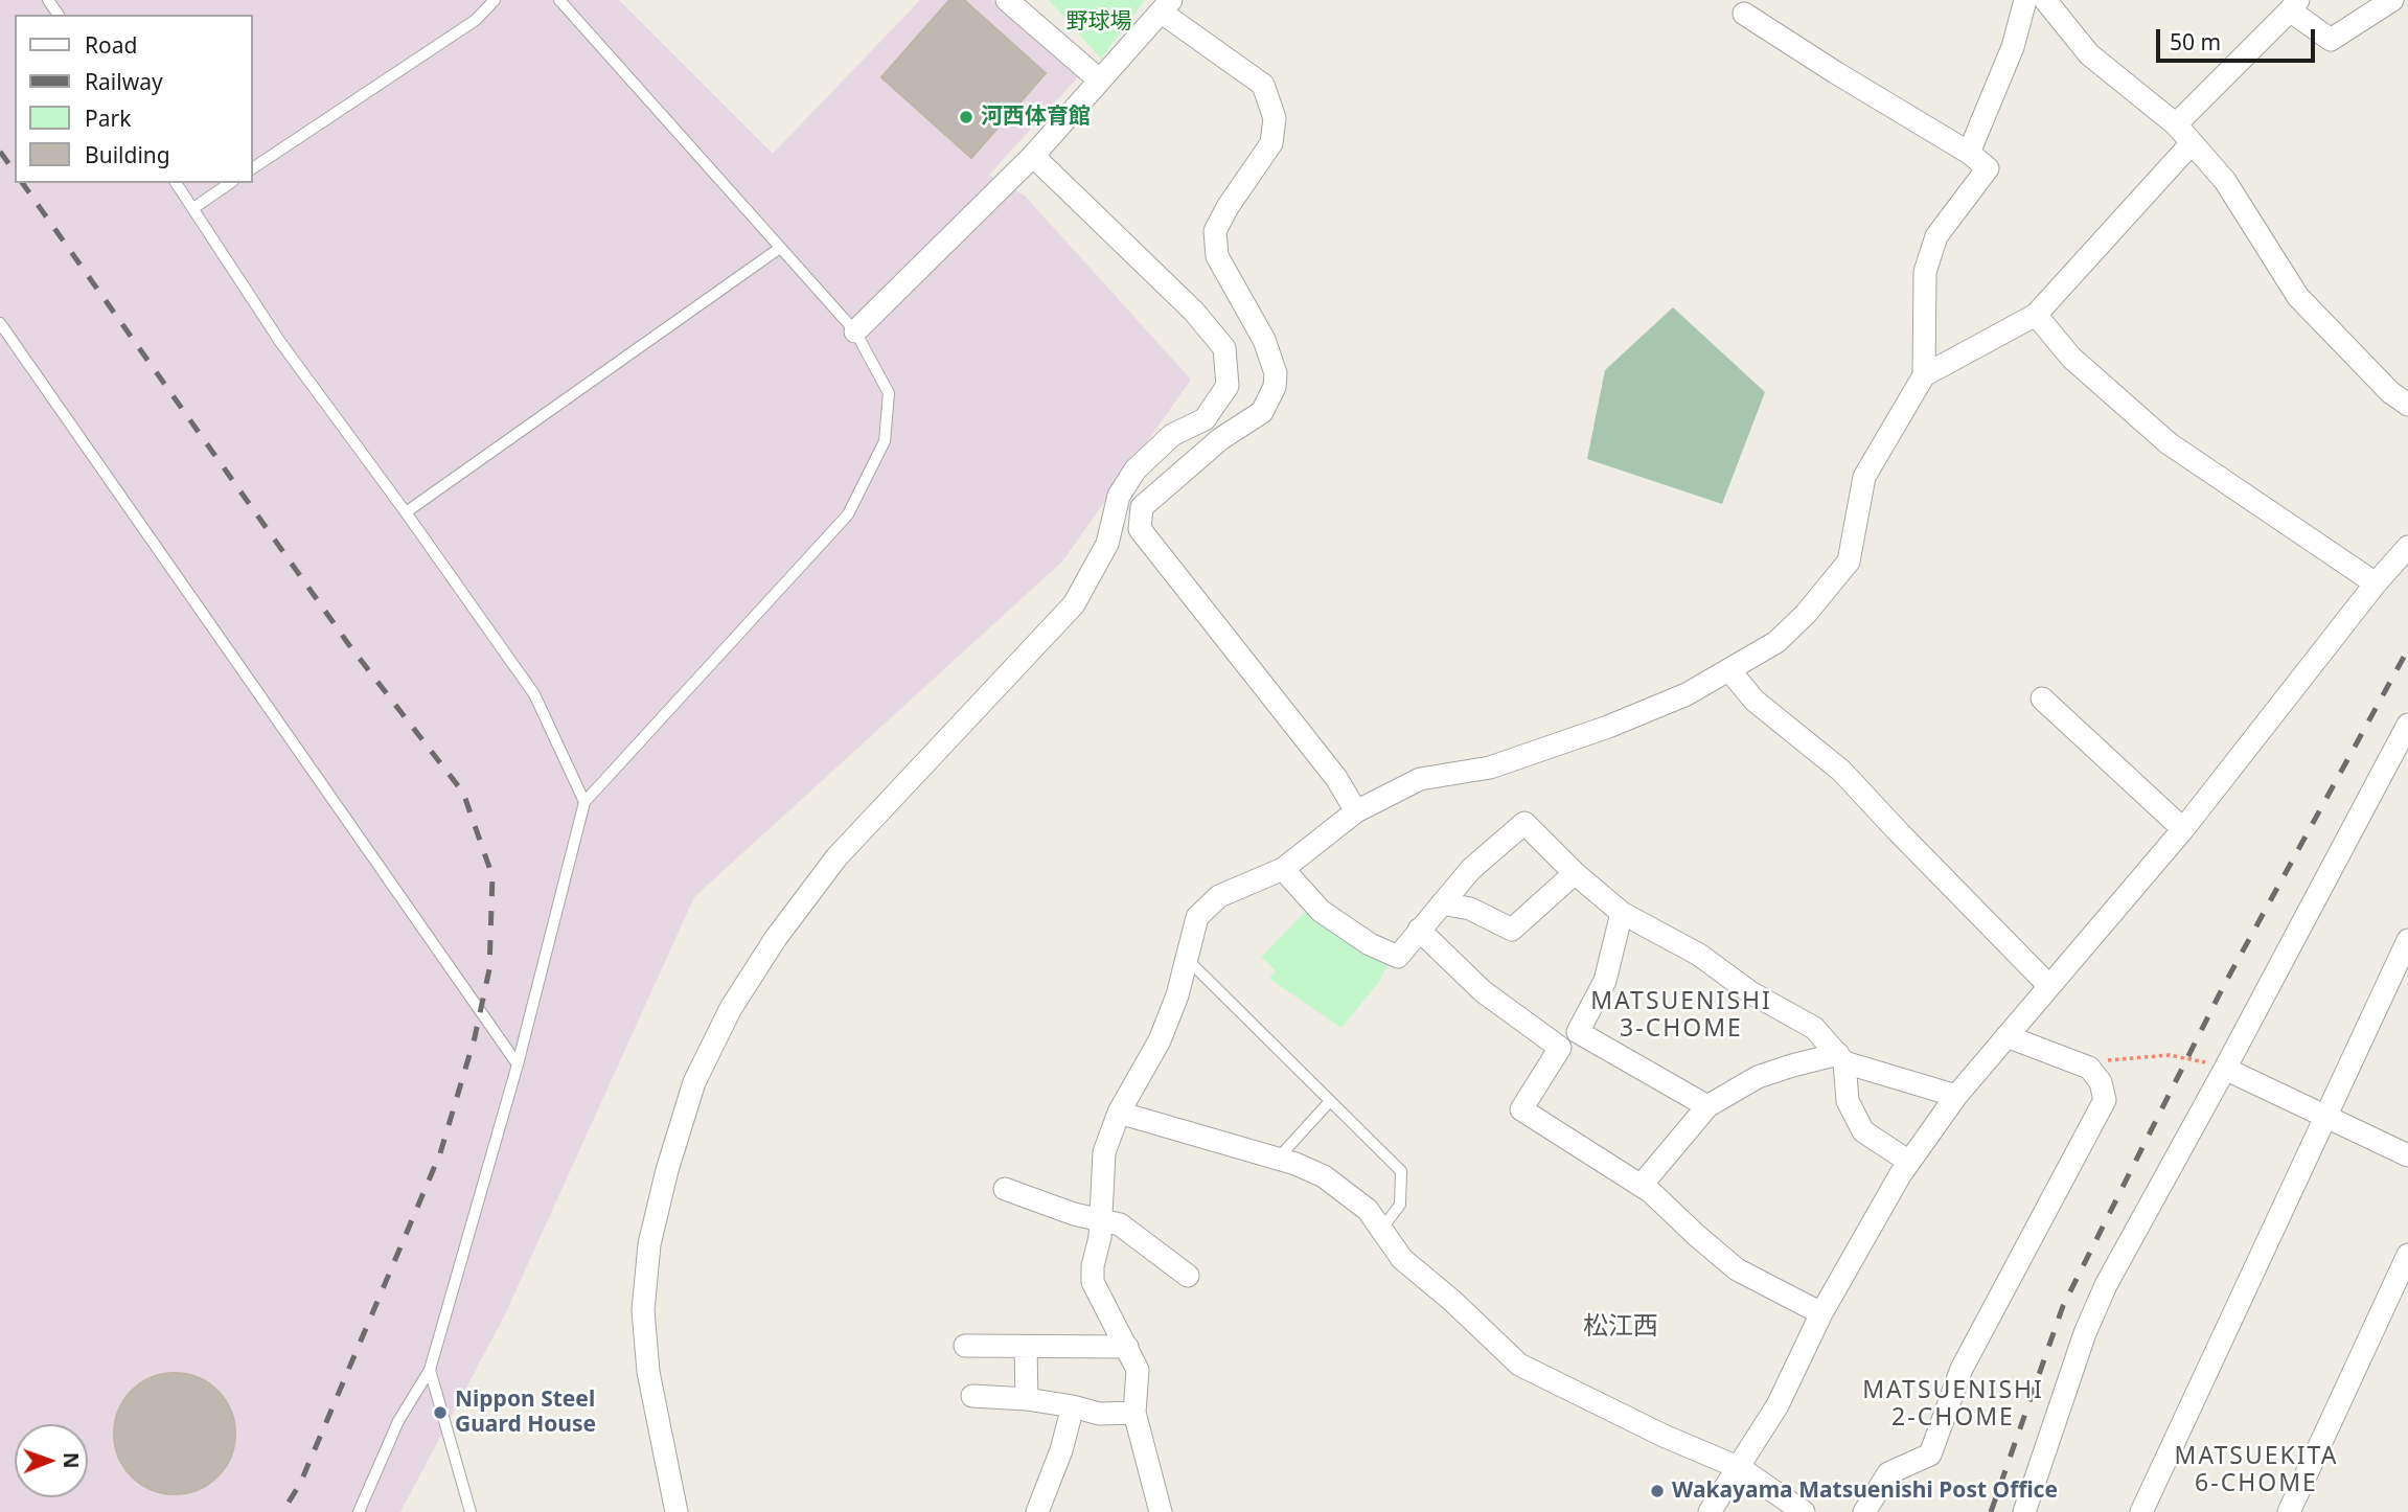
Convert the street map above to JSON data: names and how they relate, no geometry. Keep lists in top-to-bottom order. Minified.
{"districts":["MATSUENISHI 3-CHOME","松江西","MATSUENISHI 2-CHOME","MATSUEKITA 6-CHOME"],"parks":["野球場"],"places":["河西体育館","Nippon Steel Guard House","Wakayama Matsuenishi Post Office"],"legend":["Road","Railway","Park","Building"],"scale_bar":"50 m","north":"right"}
